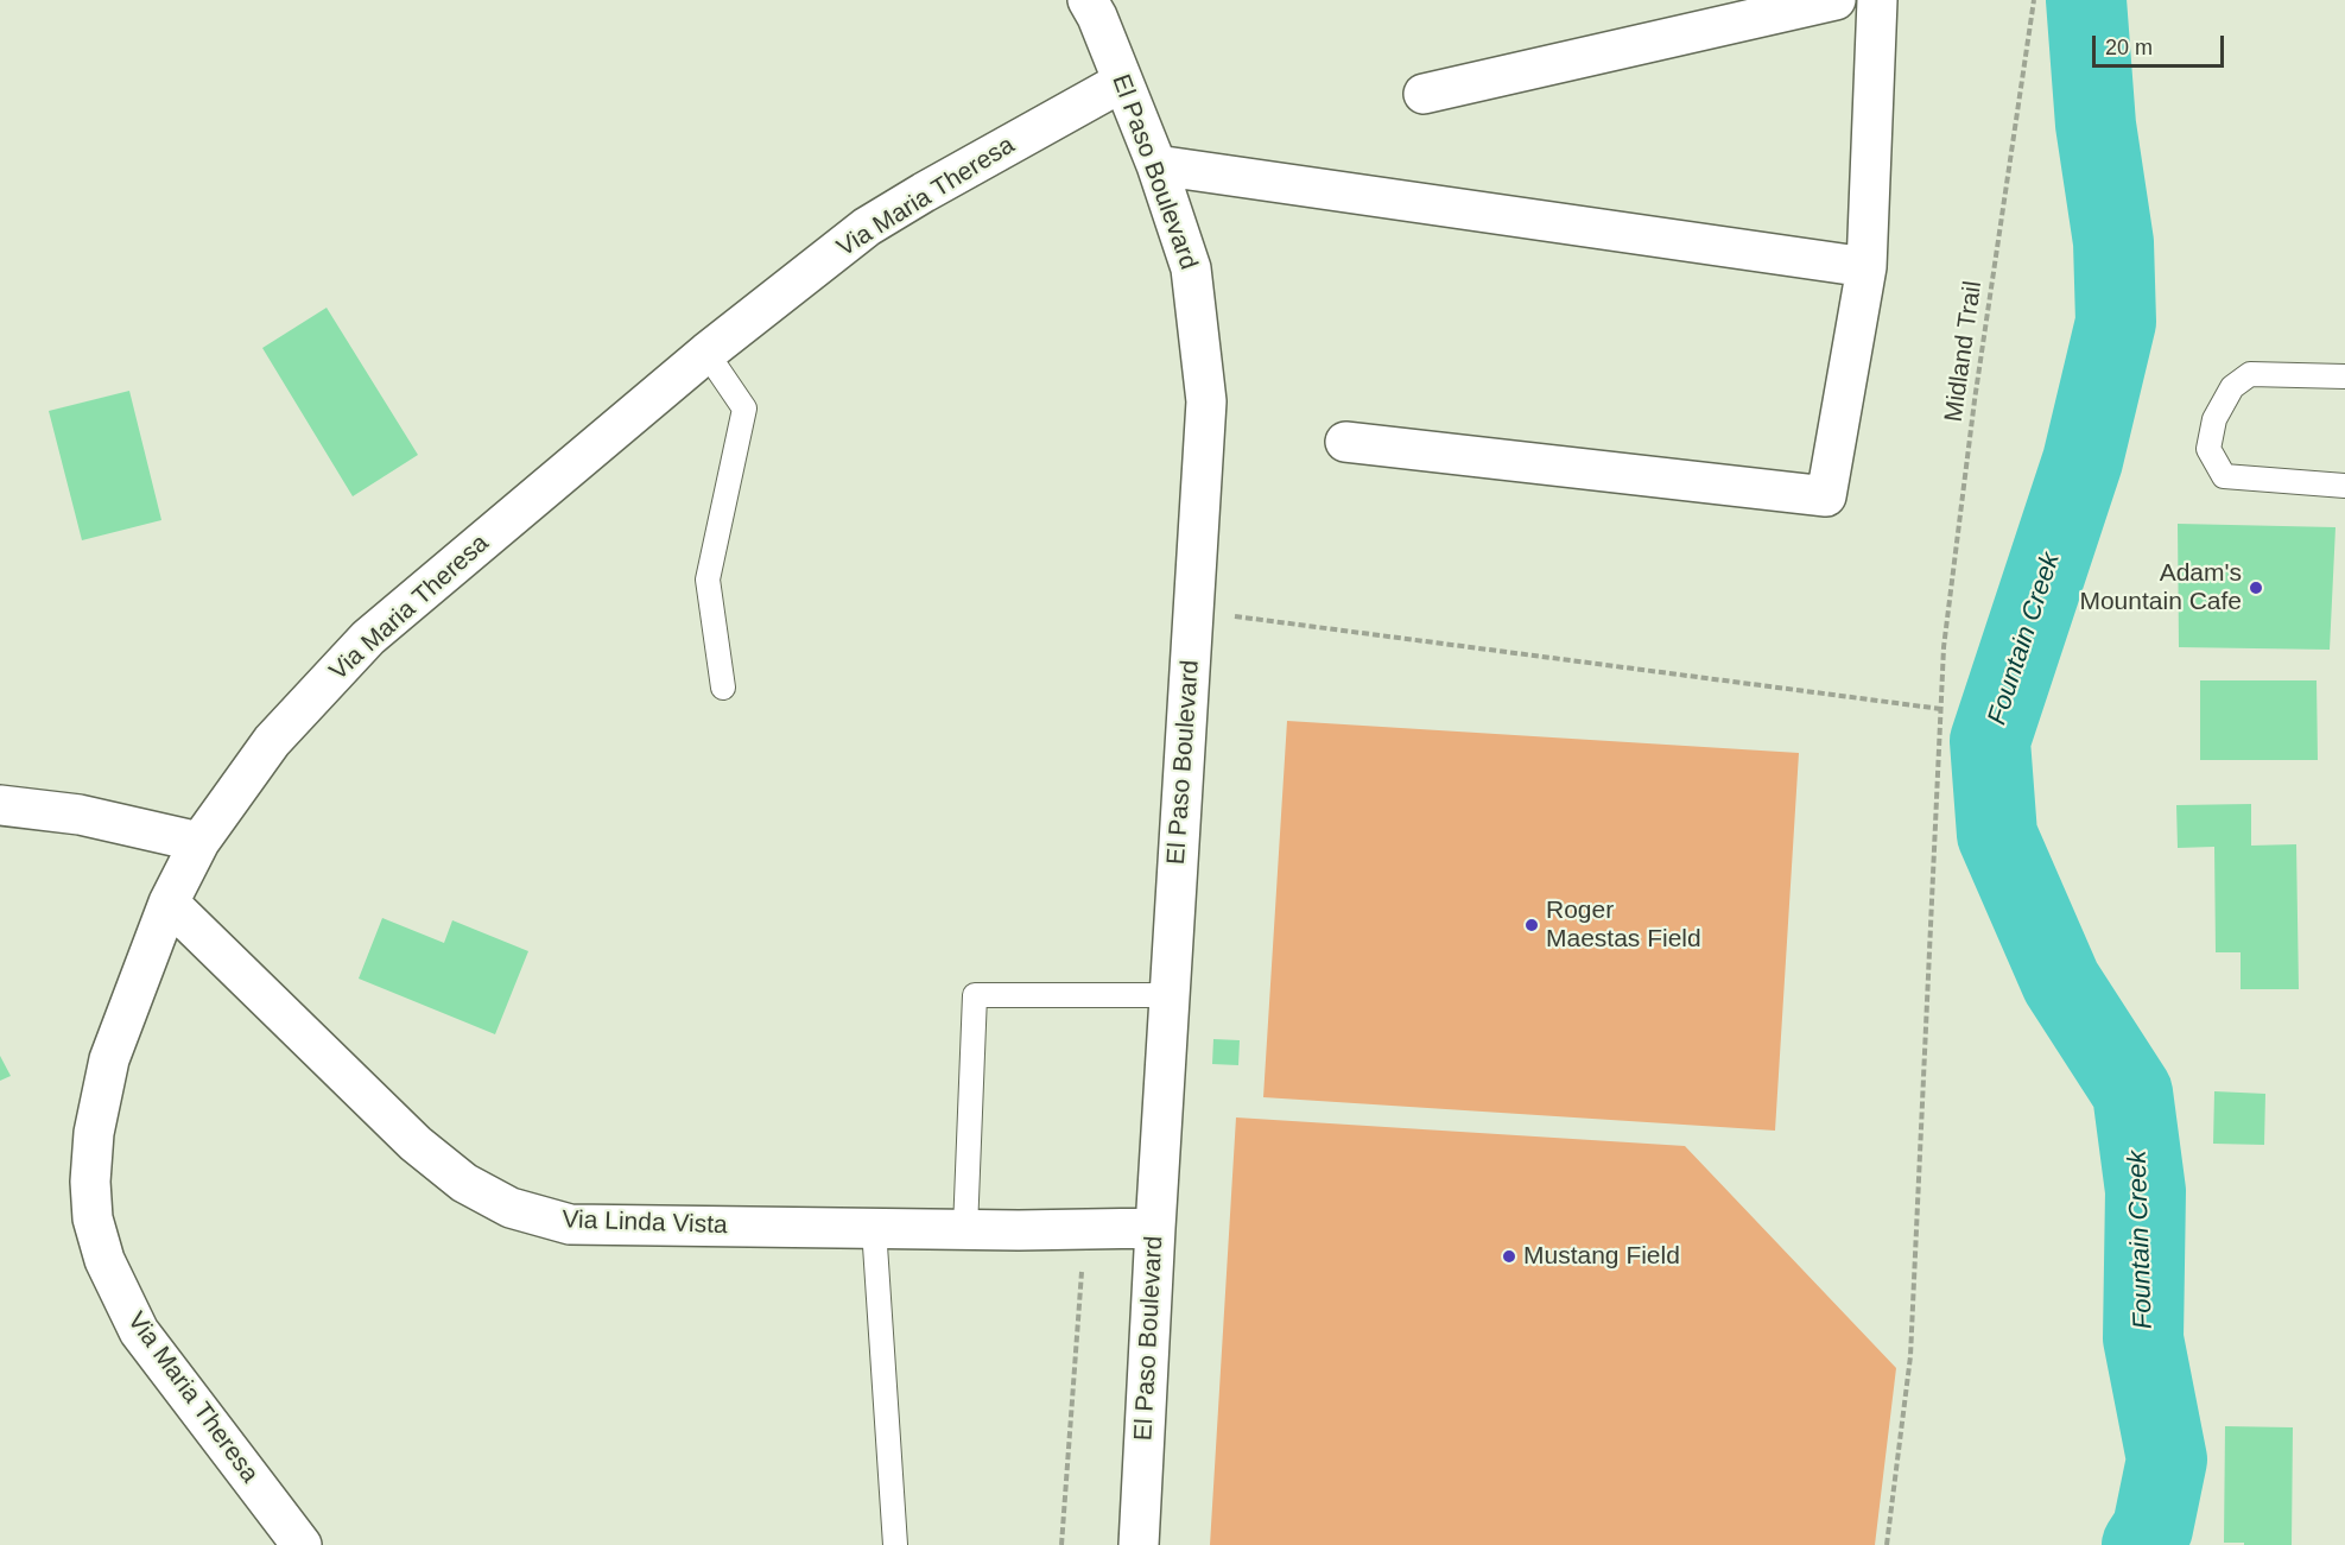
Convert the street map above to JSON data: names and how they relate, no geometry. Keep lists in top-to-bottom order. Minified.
{"streets":{"street":["El Paso Boulevard","Via Maria Theresa","Via Linda Vista"],"path":["Midland Trail"]},"crossings":[["El Paso Boulevard","Via Maria Theresa"],["El Paso Boulevard","Via Linda Vista"],["Via Maria Theresa","Via Linda Vista"]],"water":["Fountain Creek"],"places":["Adam's Mountain Cafe","Roger Maestas Field","Mustang Field"],"scale_bar":"20 m"}
